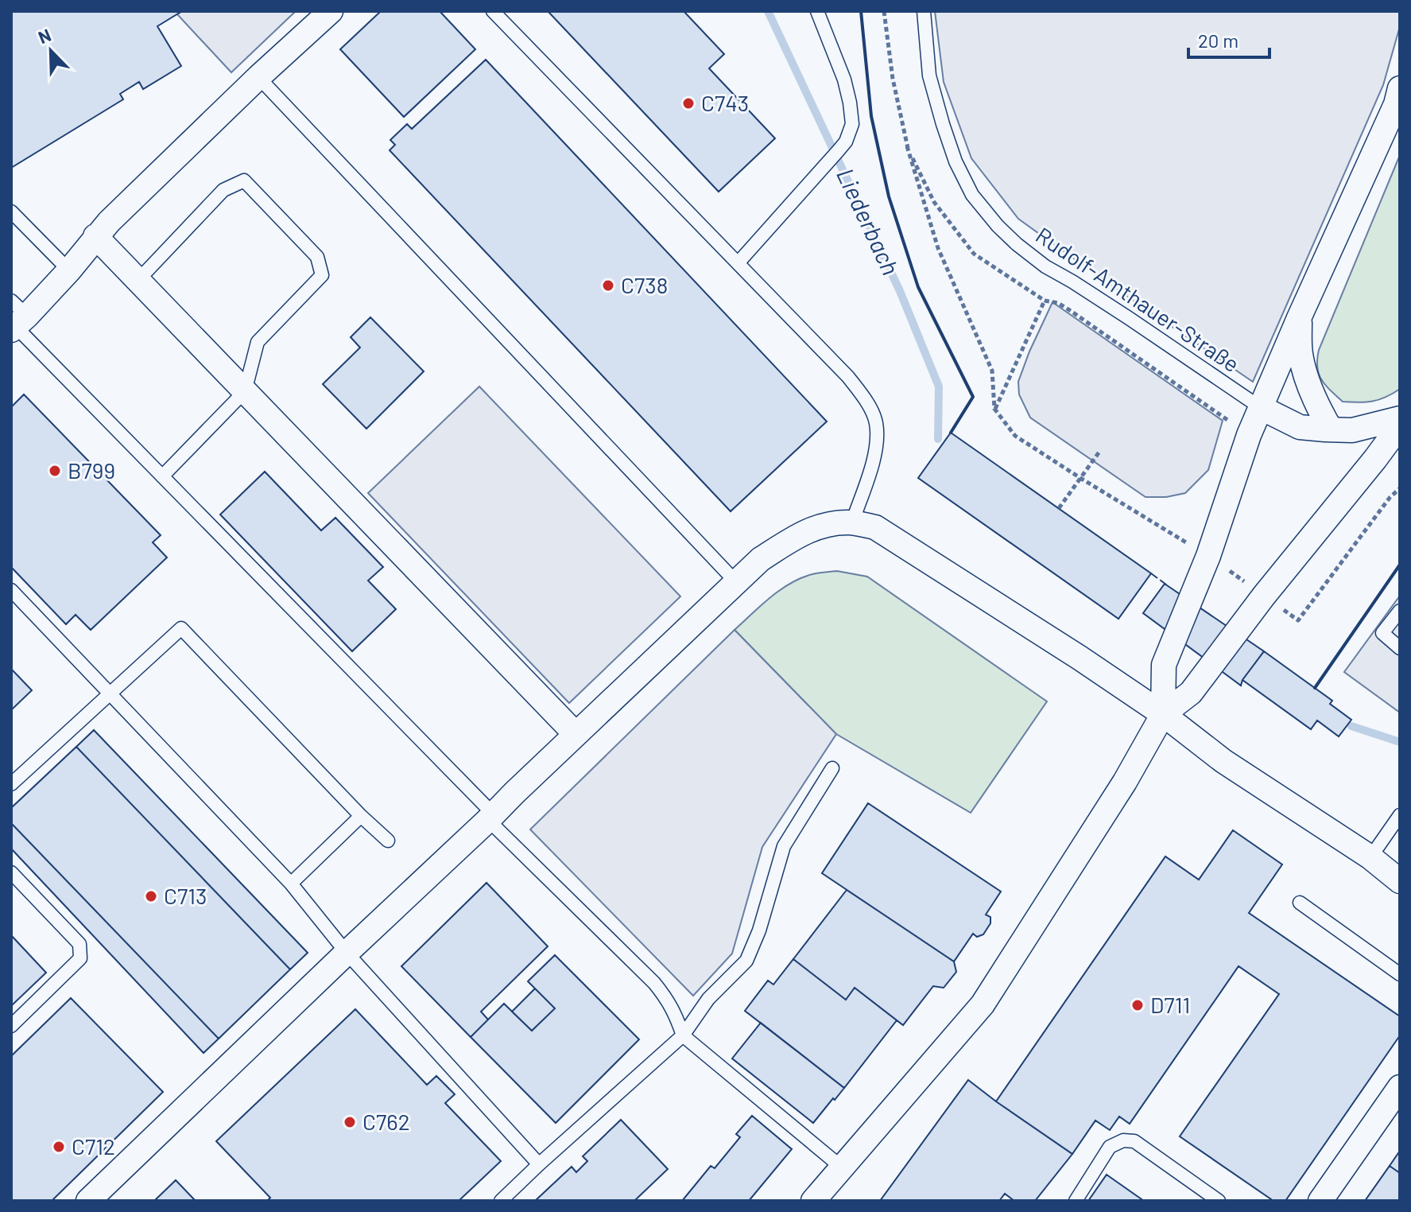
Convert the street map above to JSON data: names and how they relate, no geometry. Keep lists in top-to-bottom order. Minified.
{"streets":{"lane":["Rudolf-Amthauer-Straße"]},"water":["Liederbach"],"places":["C743","C738","B799","C713","D711","C762","C712"],"scale_bar":"20 m","north":"top left"}
